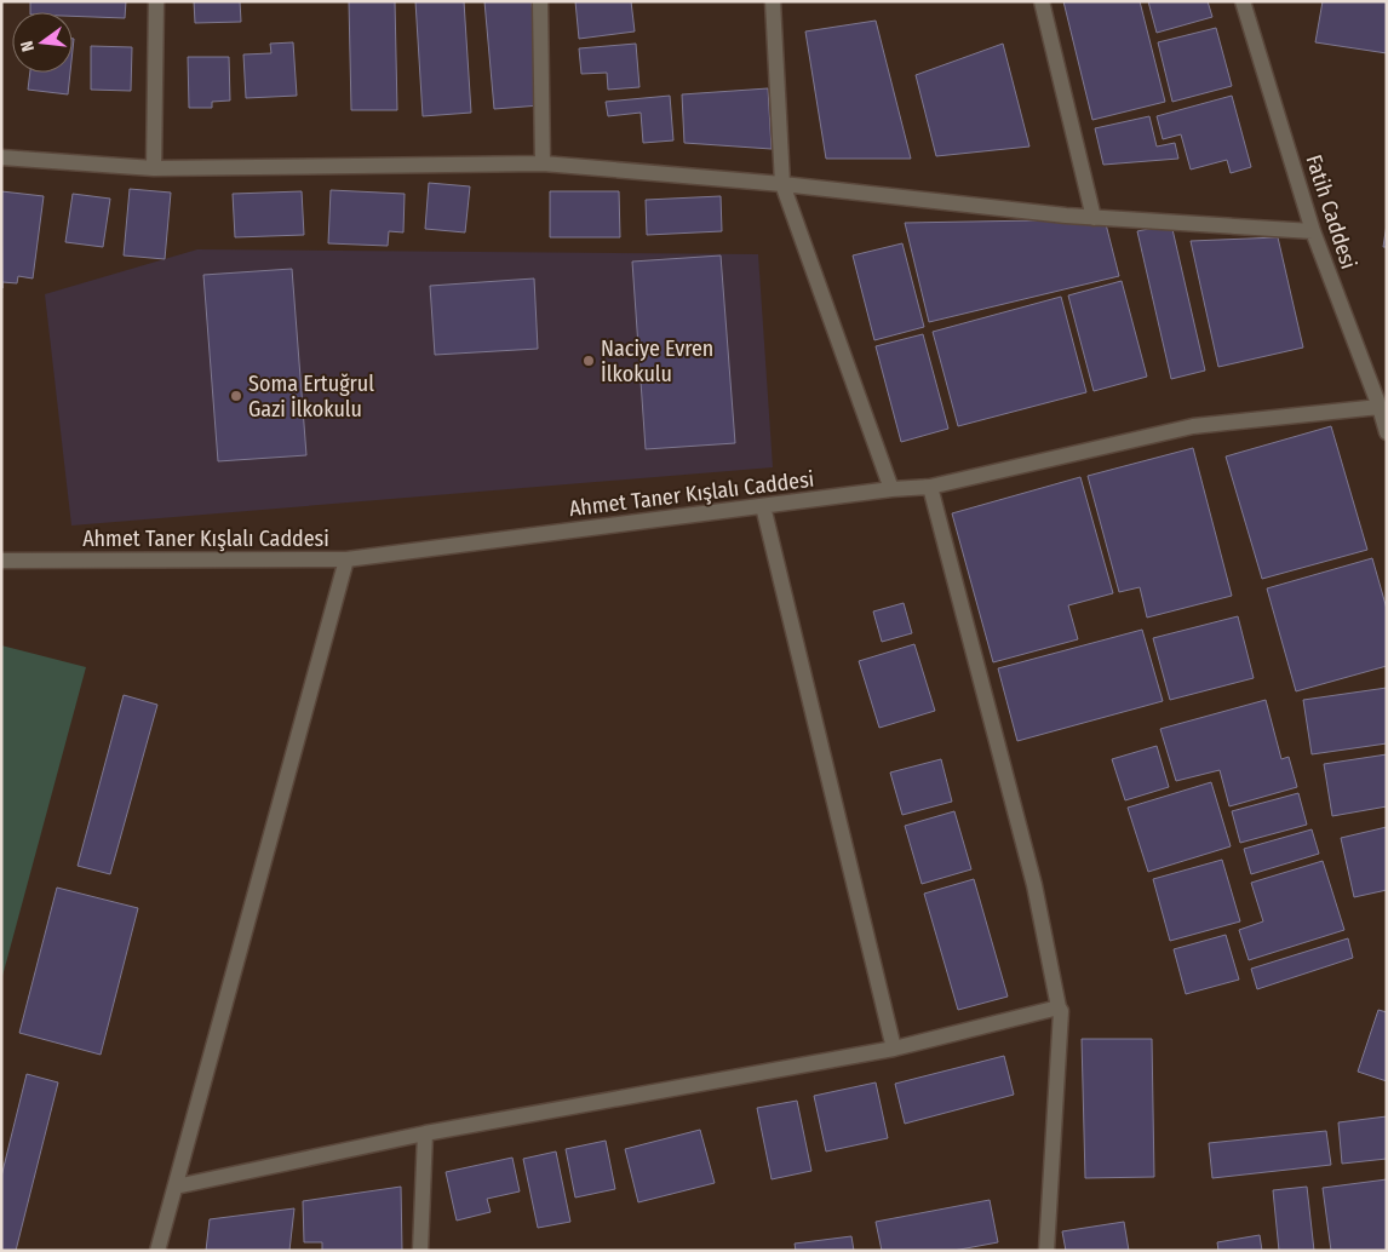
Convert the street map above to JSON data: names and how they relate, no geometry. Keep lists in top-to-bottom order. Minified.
{"streets":{"street":["Fatih Caddesi","Ahmet Taner Kışlalı Caddesi"]},"crossings":[["Fatih Caddesi","Ahmet Taner Kışlalı Caddesi"]],"places":["Naciye Evren İlkokulu","Soma Ertuğrul Gazi İlkokulu"],"north":"left"}
